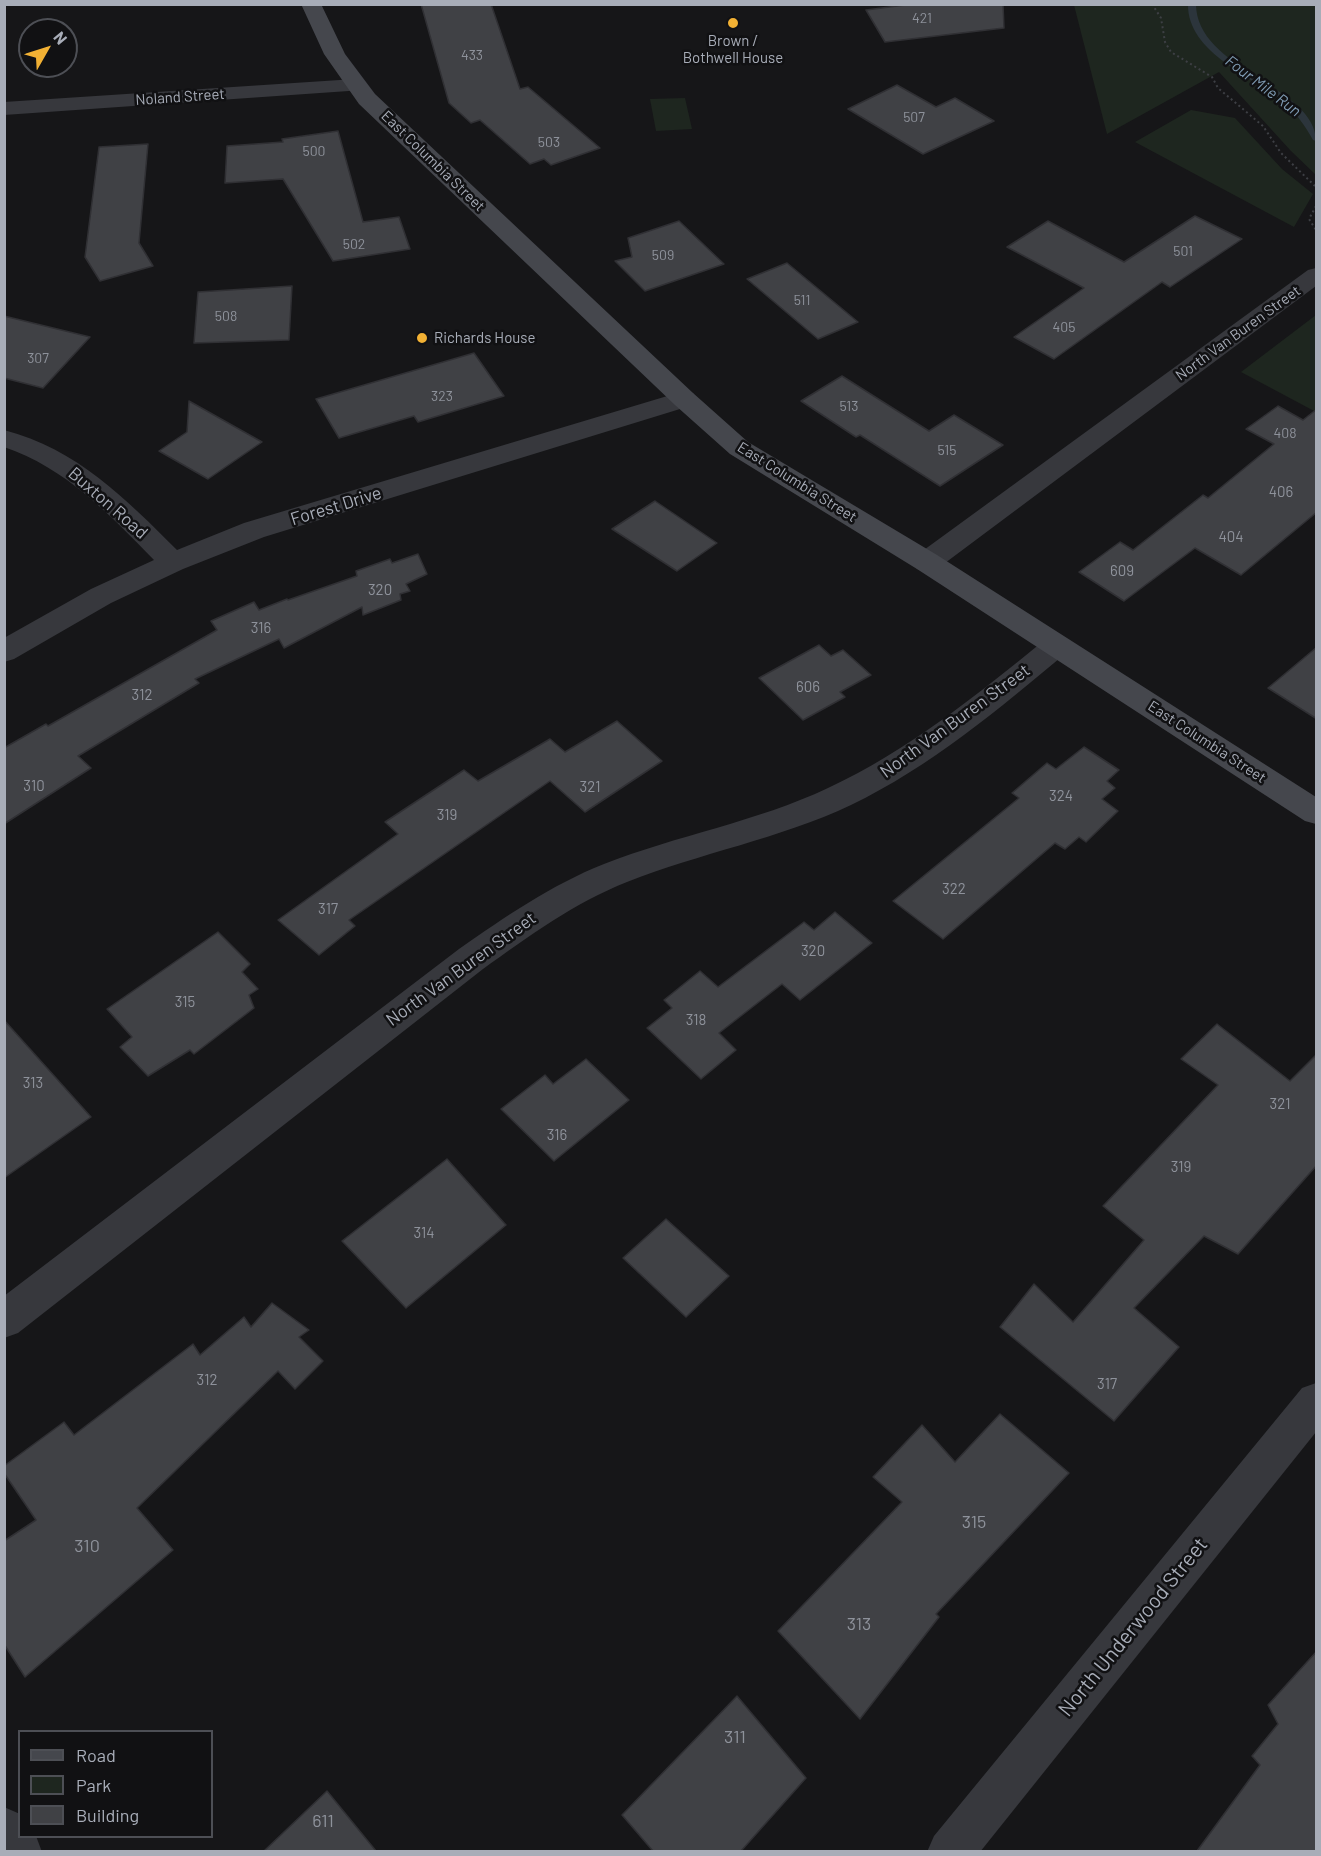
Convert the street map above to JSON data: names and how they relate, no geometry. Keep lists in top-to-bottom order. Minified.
{"streets":{"street":["Noland Street","East Columbia Street","North Van Buren Street","Buxton Road","Forest Drive","North Underwood Street"]},"crossings":[["Noland Street","East Columbia Street"],["East Columbia Street","North Van Buren Street"],["East Columbia Street","Forest Drive"],["Buxton Road","Forest Drive"]],"water":["Four Mile Run"],"places":["Brown / Bothwell House","Richards House"],"house_numbers":["421","433","507","503","500","502","501","509","511","508","405","307","323","513","408","515","406","404","609","320","316","606","312","310","321","324","319","322","317","320","315","318","313","321","316","319","314","312","317","315","310","313","311","611"],"legend":["Road","Park","Building"],"north":"top right"}
